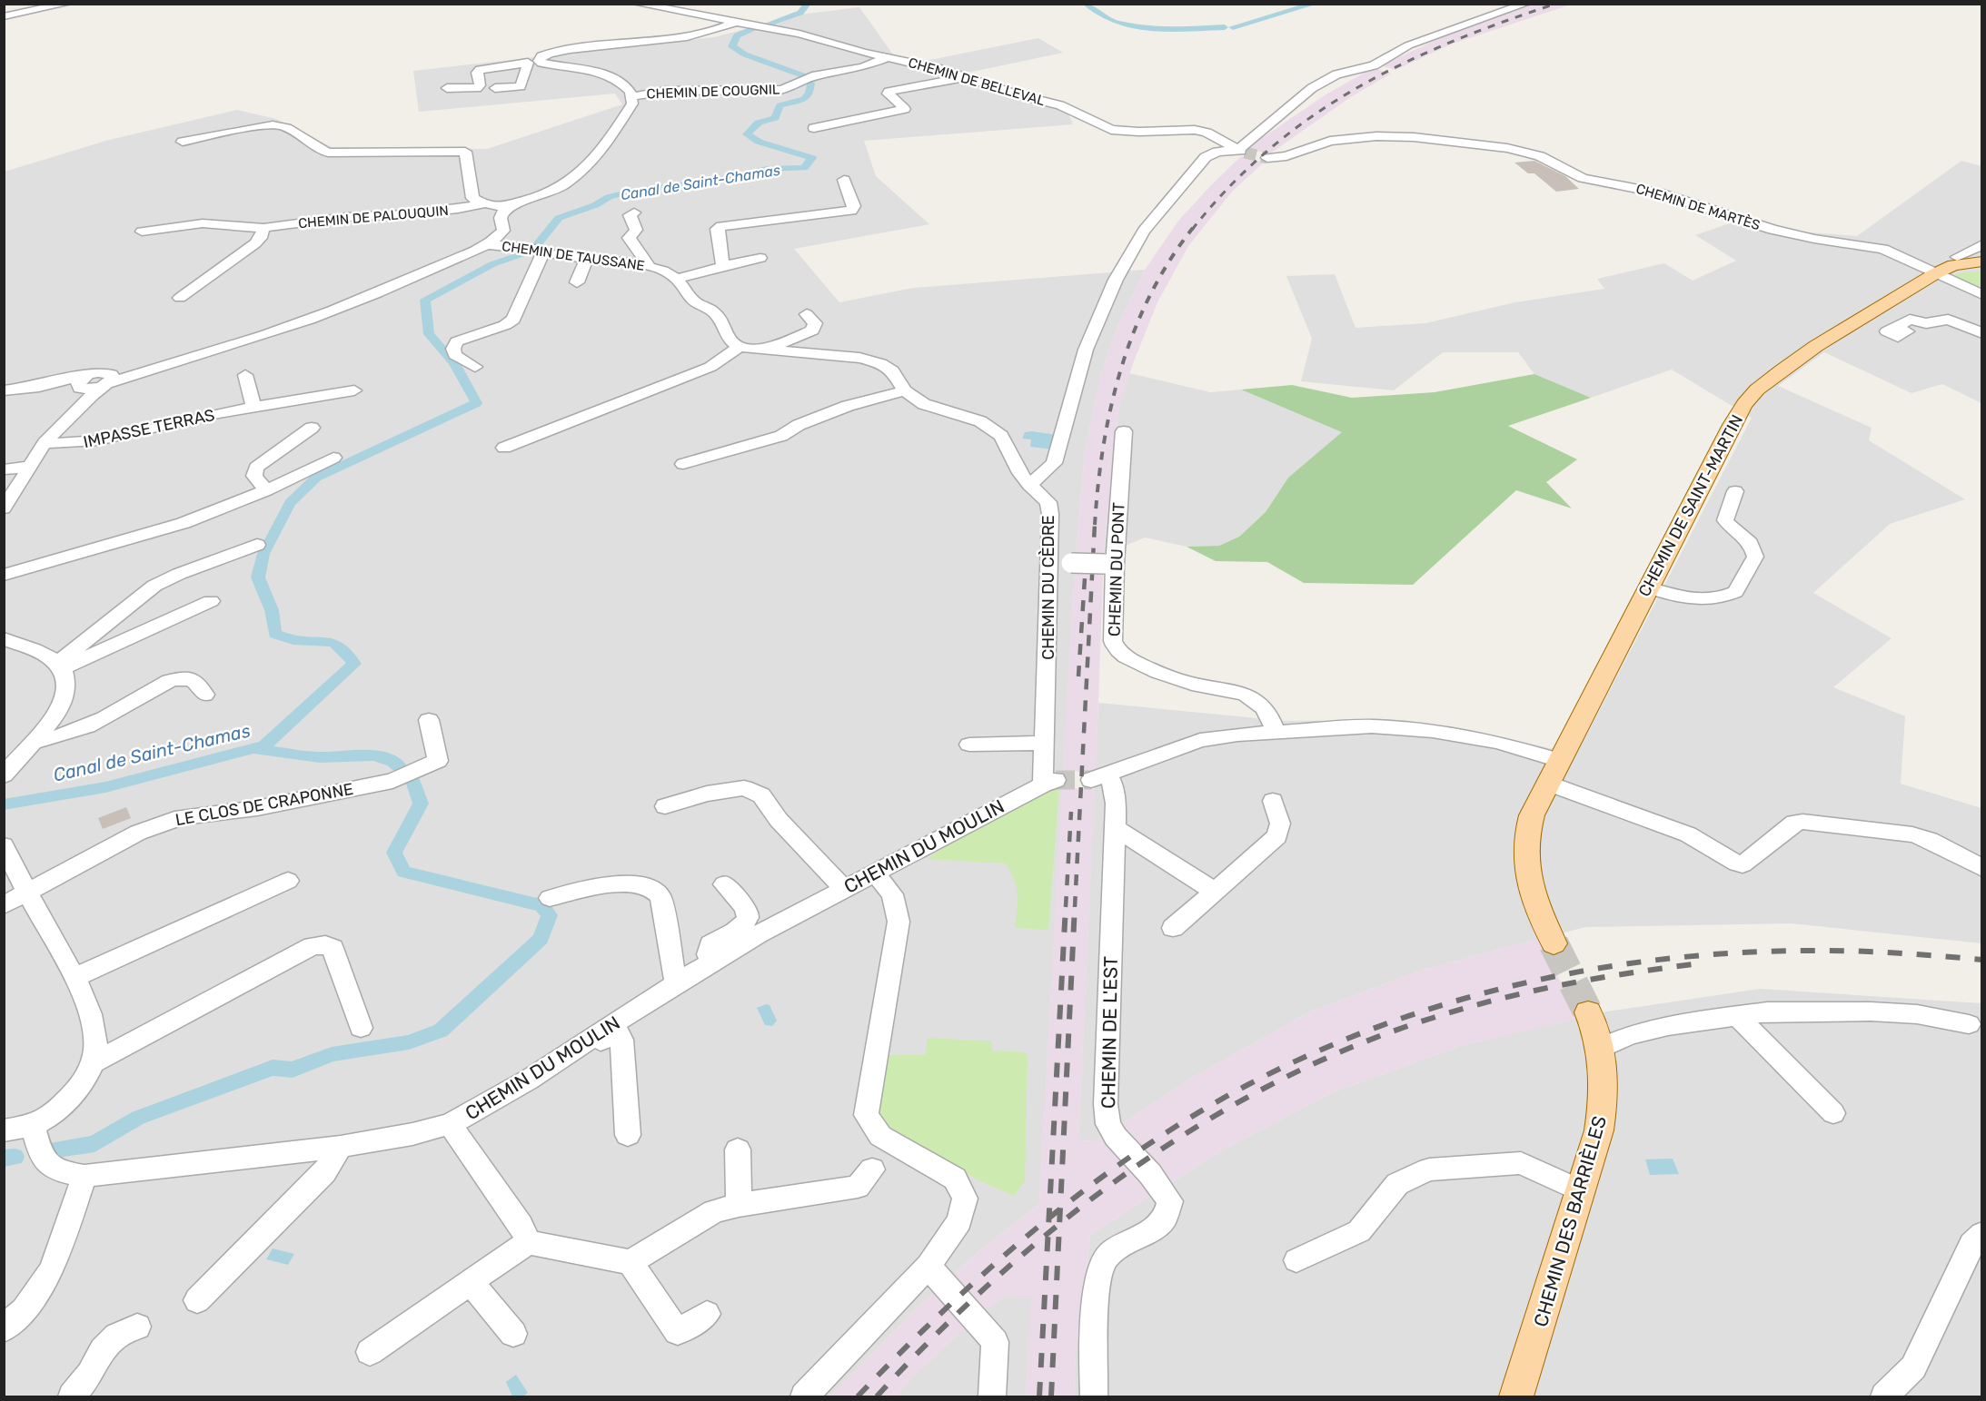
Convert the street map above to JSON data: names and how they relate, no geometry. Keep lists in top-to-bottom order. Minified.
{"streets":{"main road":["CHEMIN DE SAINT-MARTIN","CHEMIN DES BARRIÈLES"],"street":["CHEMIN DE BELLEVAL","CHEMIN DE COUGNIL","CHEMIN DE MARTÈS","CHEMIN DE PALOUQUIN","CHEMIN DE TAUSSANE","IMPASSE TERRAS","CHEMIN DU PONT","CHEMIN DU CÈDRE","LE CLOS DE CRAPONNE","CHEMIN DU MOULIN","CHEMIN DE L'EST"]},"crossings":[["CHEMIN DE BELLEVAL","CHEMIN DE COUGNIL"],["CHEMIN DE MARTÈS","CHEMIN DE SAINT-MARTIN"],["CHEMIN DU PONT","CHEMIN DE L'EST"],["CHEMIN DU CÈDRE","CHEMIN DU MOULIN"]],"water":["Canal de Saint-Chamas"]}
